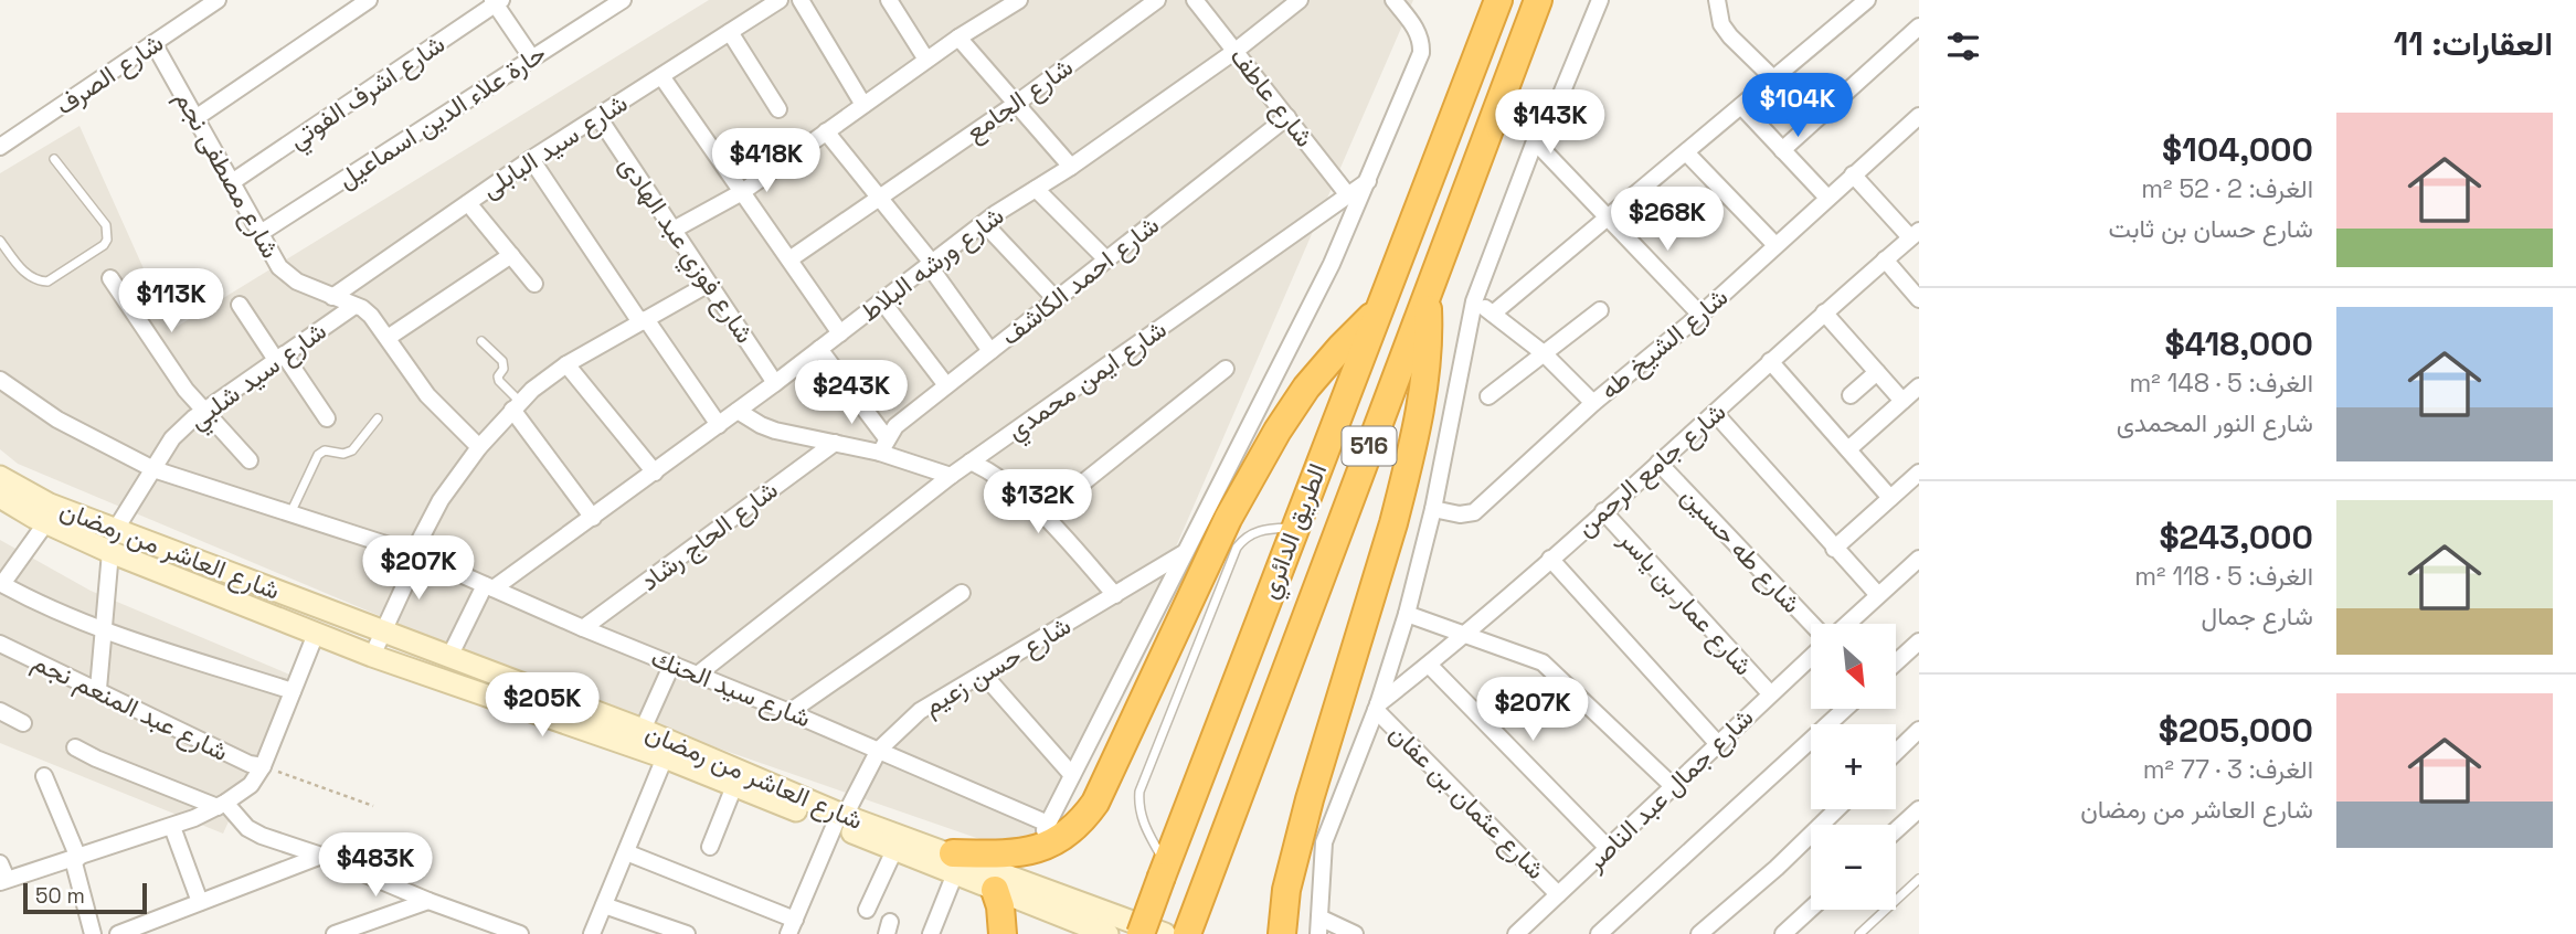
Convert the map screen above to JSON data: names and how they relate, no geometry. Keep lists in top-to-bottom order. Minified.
{"streets":{"highway":["516","الطريق الدائري"],"main road":["شارع العاشر من رمضان"],"street":["شارع الصرف","شارع اشرف الفوتي","شارع عاطف","شارع الجامع","حارة علاء الدين اسماعيل","شارع سيد البابلى","شارع مصطفى نجم","شارع فوزي عبد الهادى","شارع ورشه البلاط","شارع احمد الكاشف","شارع الشيخ طه","شارع سيد شلبي","شارع ايمن محمدي","شارع جامع الرحمن","شارع الحاج رشاد","شارع طه حسين","شارع عمار بن ياسر","شارع حسن زعيم","شارع سيد الحنك","شارع عبد المنعم نجم","شارع جمال عبد الناصر","شارع عثمان بن عفان"]},"crossings":[["شارع الصرف","شارع مصطفى نجم"],["شارع اشرف الفوتي","شارع مصطفى نجم"],["شارع عاطف","شارع ورشه البلاط"],["شارع عاطف","شارع احمد الكاشف"],["شارع عاطف","شارع ايمن محمدي"],["حارة علاء الدين اسماعيل","شارع مصطفى نجم"],["شارع سيد البابلى","شارع مصطفى نجم"],["شارع سيد البابلى","شارع فوزي عبد الهادى"],["شارع مصطفى نجم","شارع سيد شلبي"],["شارع فوزي عبد الهادى","شارع ورشه البلاط"],["شارع ورشه البلاط","شارع سيد الحنك"],["شارع سيد شلبي","شارع العاشر من رمضان"],["شارع سيد شلبي","شارع سيد الحنك"],["شارع ايمن محمدي","شارع سيد الحنك"],["شارع جامع الرحمن","شارع طه حسين"],["شارع جامع الرحمن","شارع عمار بن ياسر"],["شارع جامع الرحمن","شارع عثمان بن عفان"],["شارع الحاج رشاد","شارع سيد الحنك"],["شارع العاشر من رمضان","شارع حسن زعيم"],["شارع عمار بن ياسر","شارع جمال عبد الناصر"],["شارع حسن زعيم","شارع سيد الحنك"],["شارع جمال عبد الناصر","شارع عثمان بن عفان"]],"scale_bar":"50 m","north":"bottom right","page":{"heading":"العقارات: 11","price":["$104K","$143K","$418K","$268K","$113K","$243K","$132K","$207K","$205K","$207K","$483K"],"list":[{"name":"$104,000","note":"الغرف: 2 · 52 m² · شارع حسان بن ثابت"},{"name":"$418,000","note":"الغرف: 5 · 148 m² · شارع النور المحمدى"},{"name":"$243,000","note":"الغرف: 5 · 118 m² · شارع جمال"},{"name":"$205,000","note":"الغرف: 3 · 77 m² · شارع العاشر من رمضان"}],"map_buttons":["+","−"],"scale":"50 m"}}
